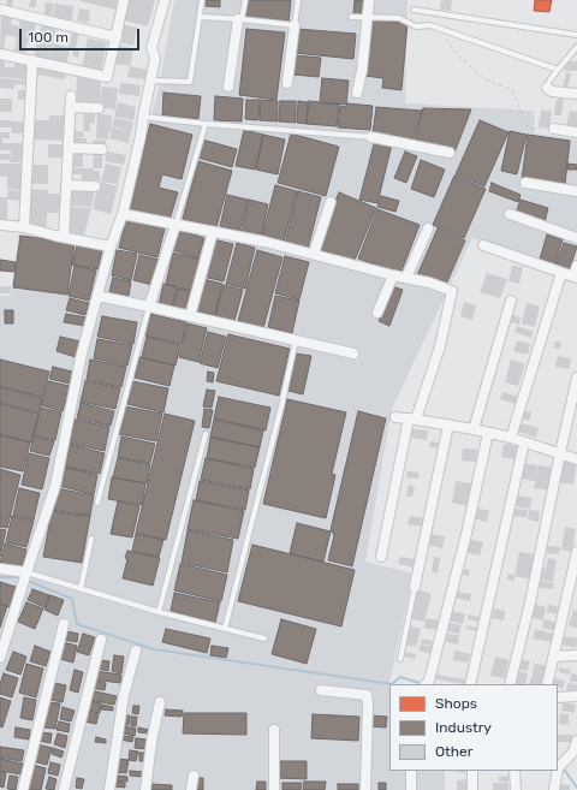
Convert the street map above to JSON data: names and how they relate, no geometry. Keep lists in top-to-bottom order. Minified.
{"legend":["Shops","Industry","Other"],"scale_bar":"100 m"}
